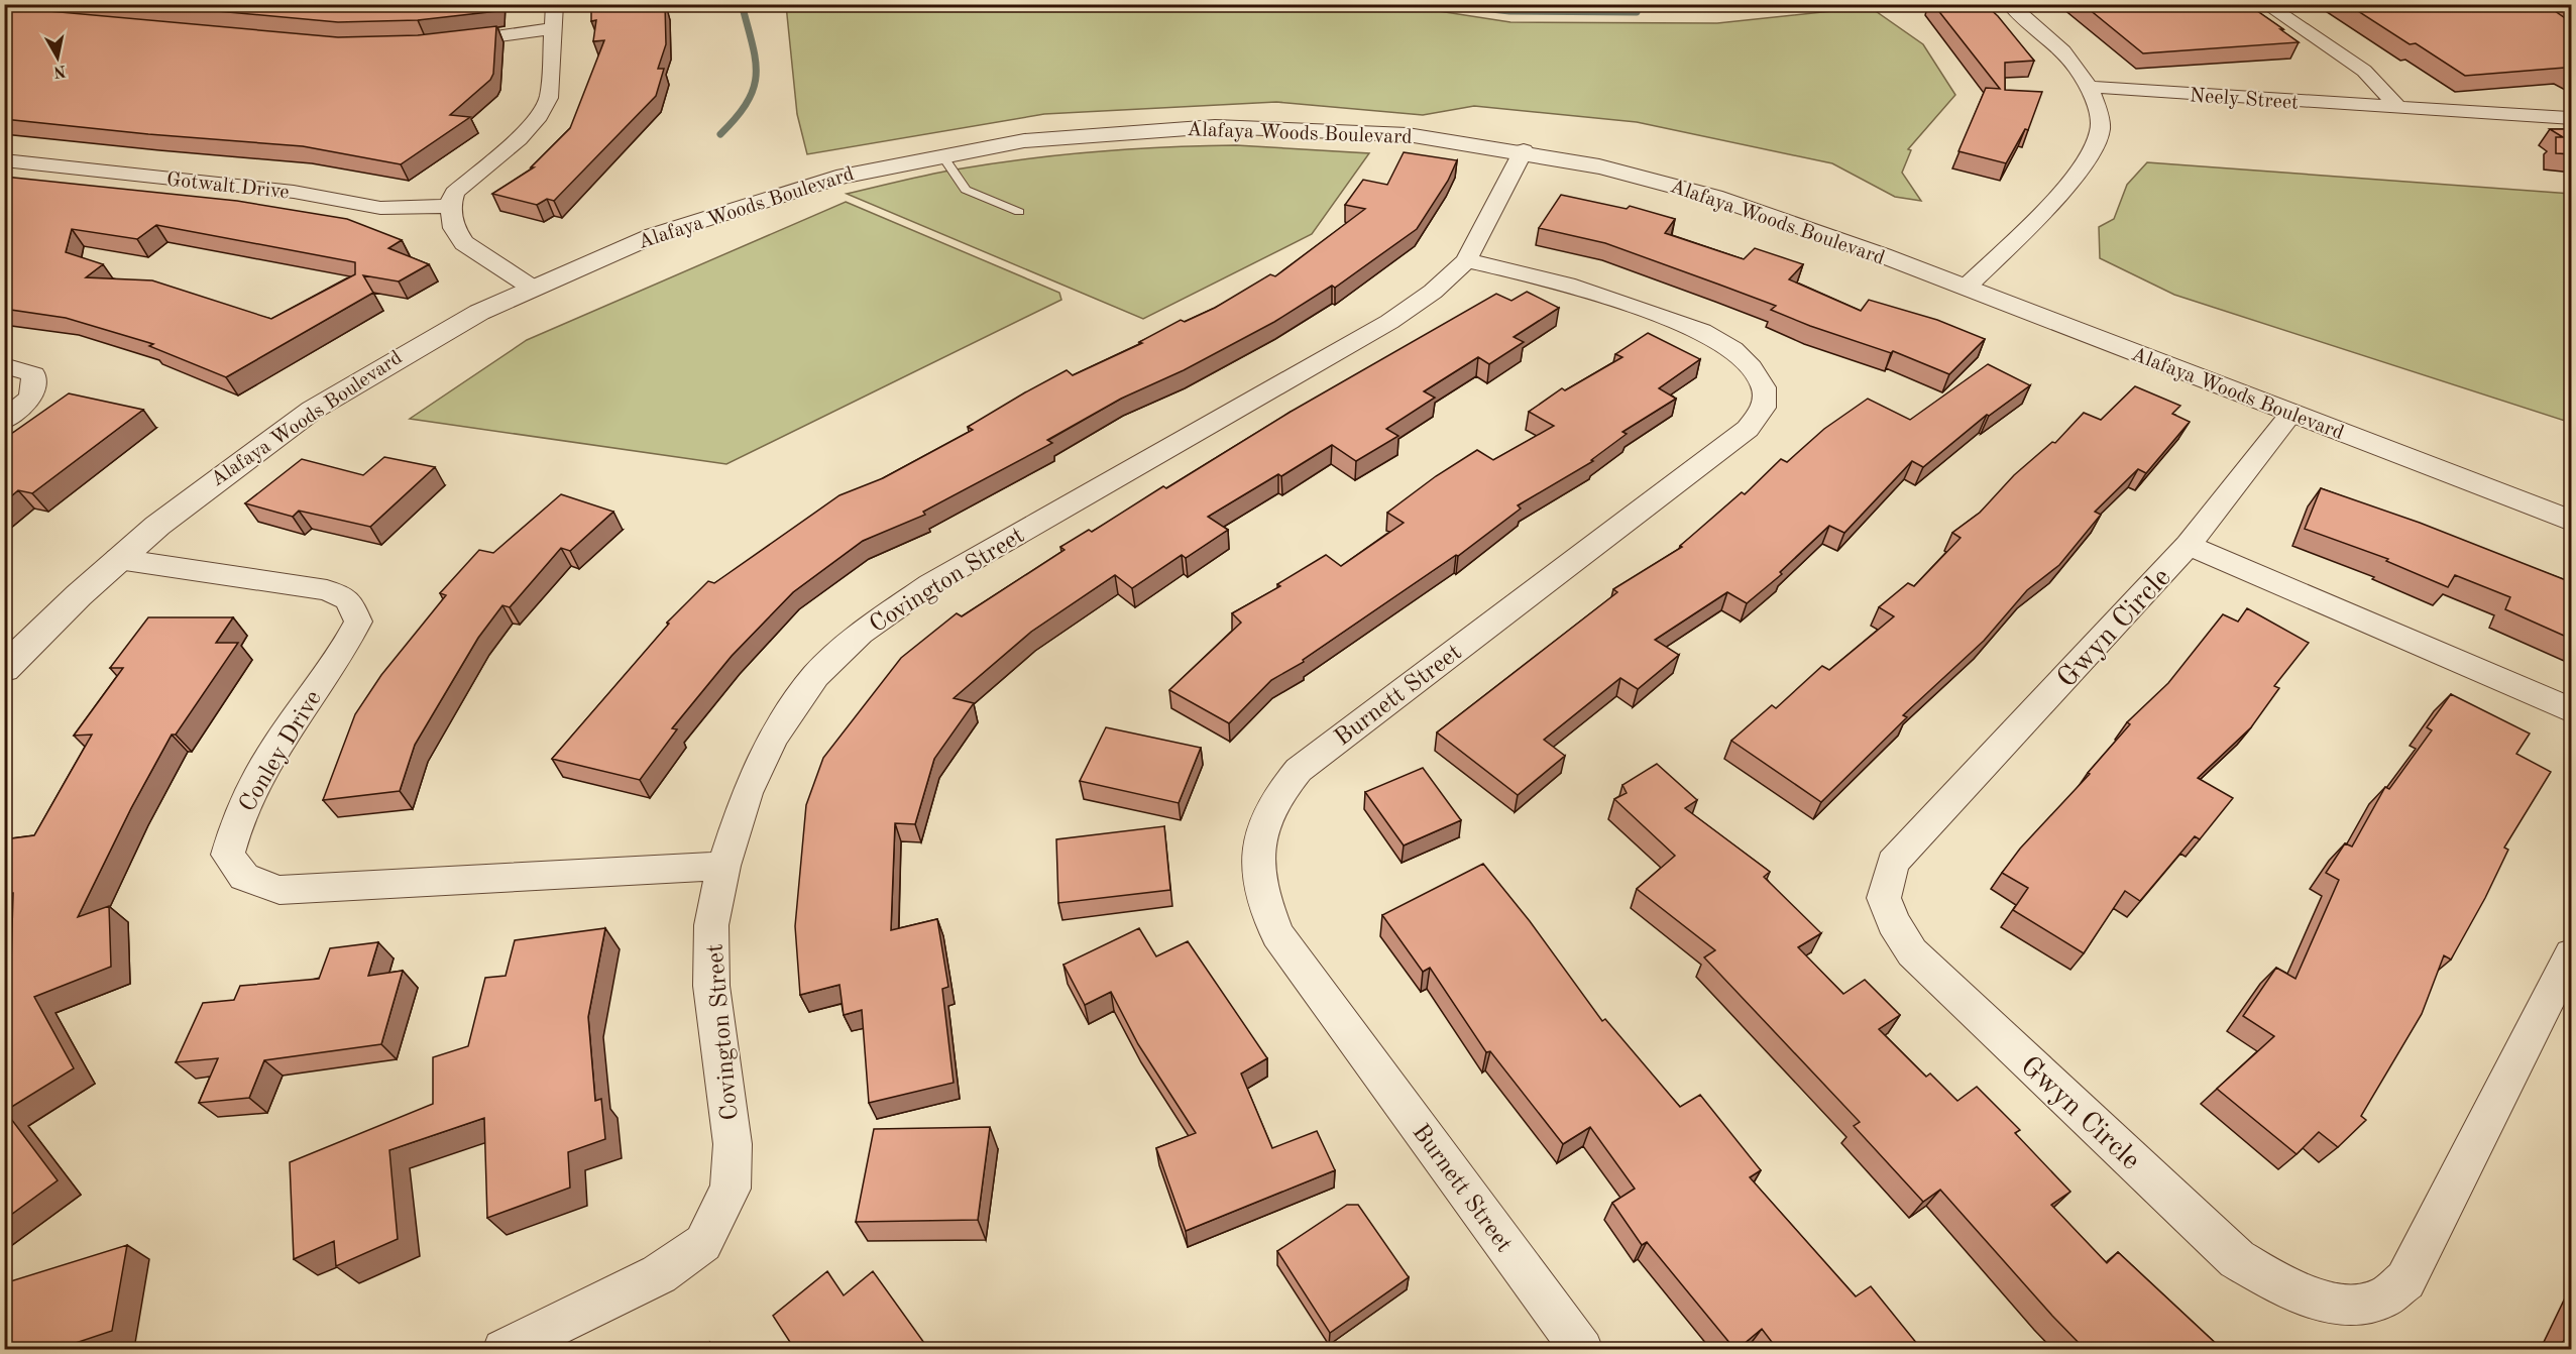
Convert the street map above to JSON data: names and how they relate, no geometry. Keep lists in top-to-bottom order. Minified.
{"streets":{"street":["Neely Street","Alafaya Woods Boulevard","Gotwalt Drive","Covington Street","Gwyn Circle","Burnett Street","Conley Drive"]},"crossings":[["Alafaya Woods Boulevard","Covington Street"],["Alafaya Woods Boulevard","Gwyn Circle"],["Alafaya Woods Boulevard","Conley Drive"],["Covington Street","Burnett Street"],["Covington Street","Conley Drive"]],"north":"bottom"}
